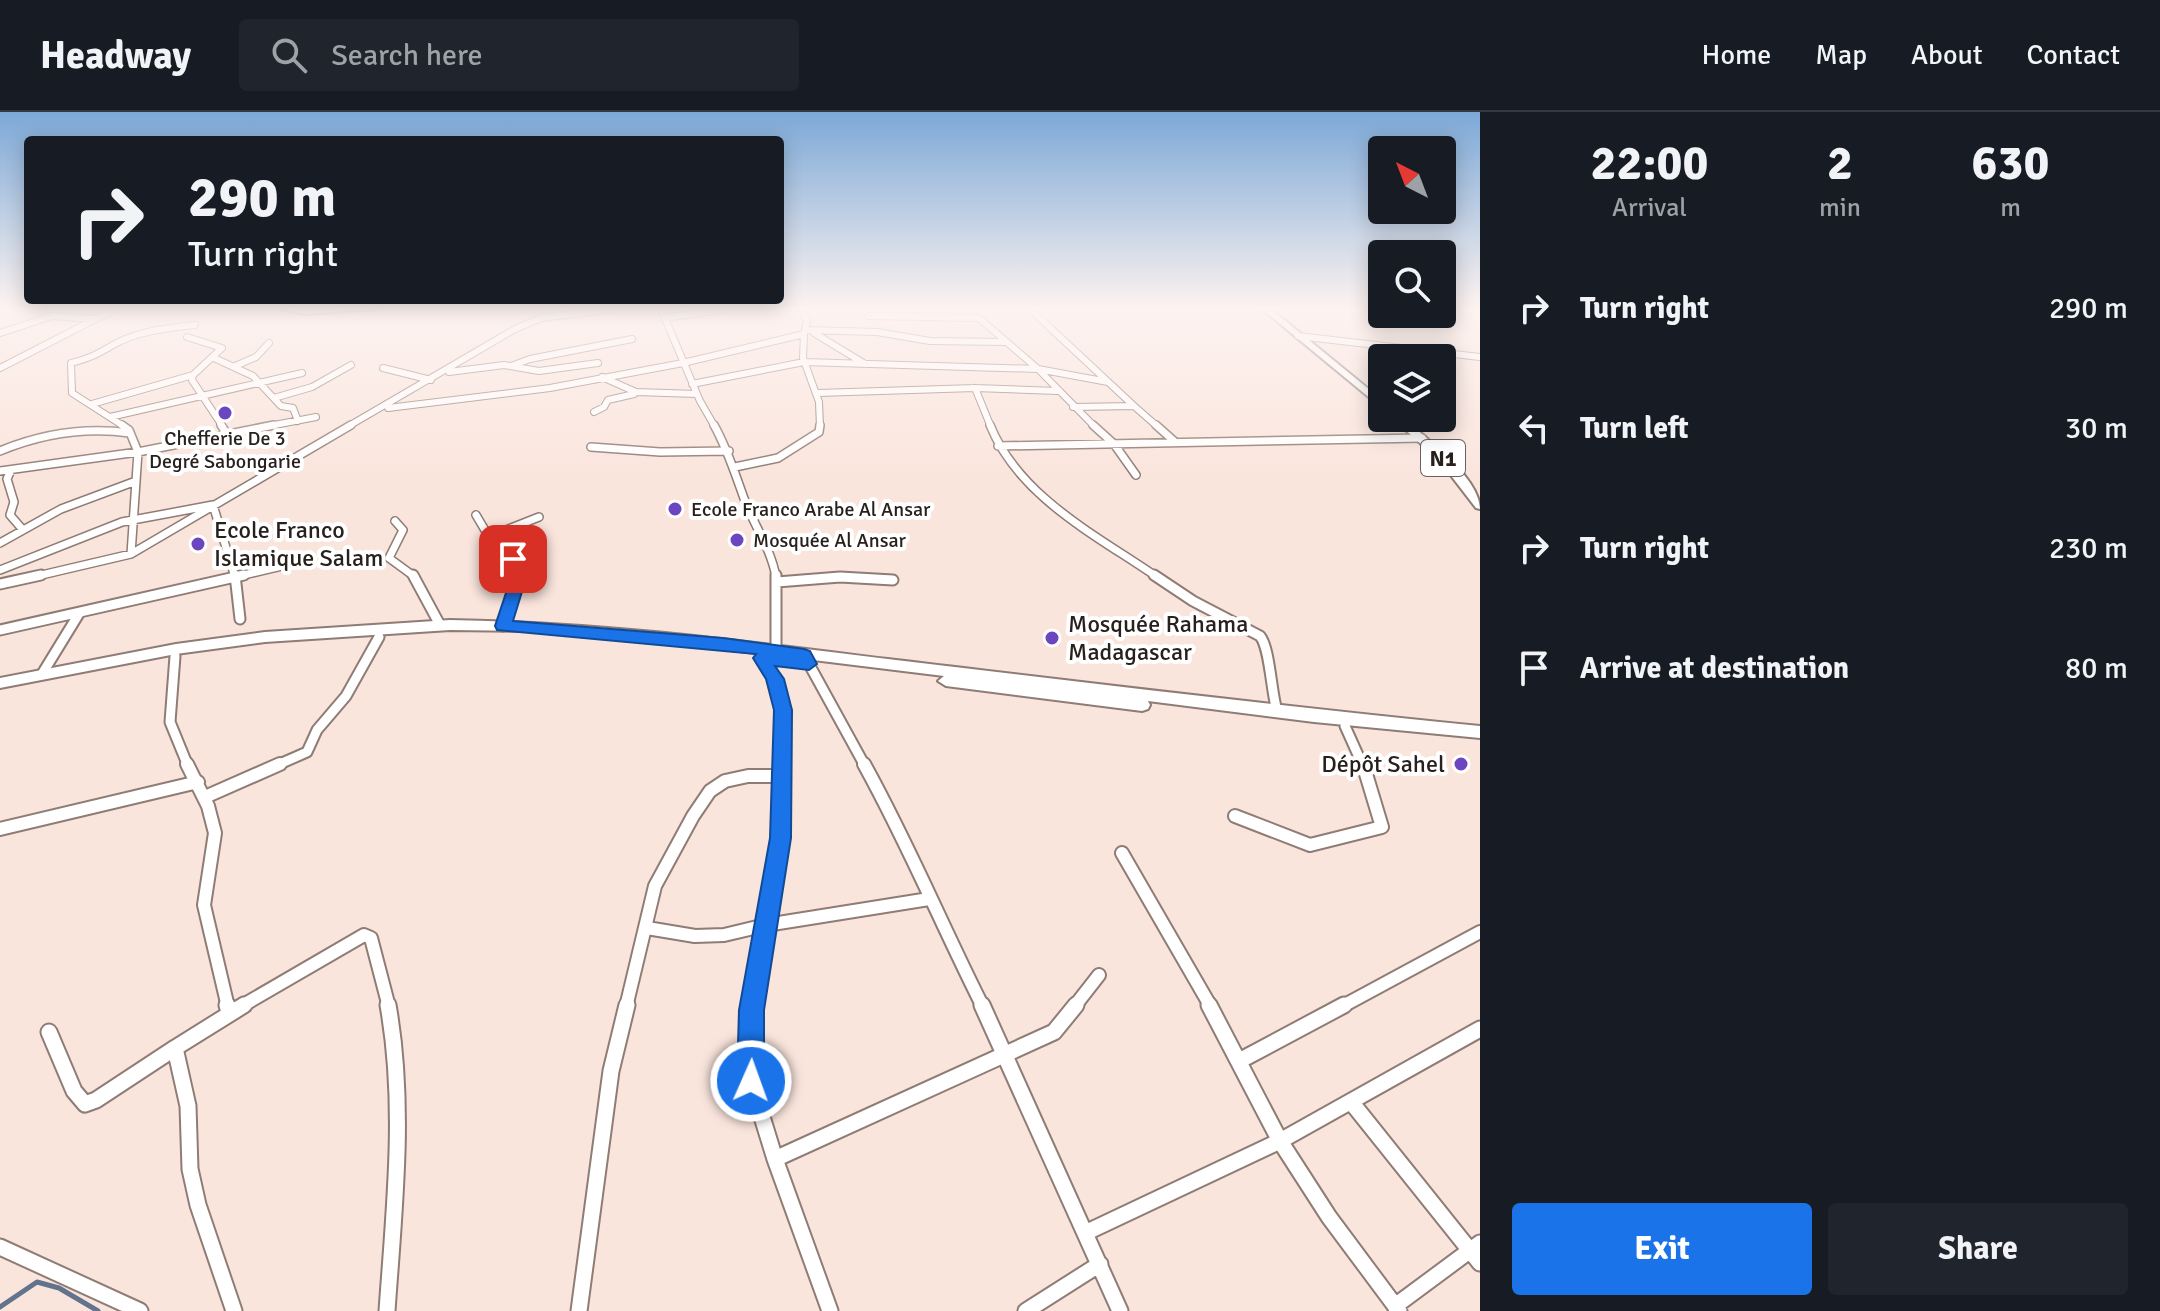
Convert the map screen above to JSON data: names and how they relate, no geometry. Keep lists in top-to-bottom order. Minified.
{"streets":{"main road":["N1"]},"places":["Chefferie De 3 Degré Sabongarie","Ecole Franco Arabe Al Ansar","Mosquée Al Ansar","Ecole Franco Islamique Salam","Mosquée Rahama Madagascar","Dépôt Sahel"],"north":"top left","page":{"header":"Headway","search":"Search here","nav":["Home","Map","About","Contact"],"eta":["22:00","Arrival","2","min","630","m"],"turn":["290 m","Turn right"],"list":[{"name":"Turn right","value":"290 m"},{"name":"Turn left","value":"30 m"},{"name":"Turn right","value":"230 m"},{"name":"Arrive at destination","value":"80 m"}],"buttons":["Exit","Share"]}}
